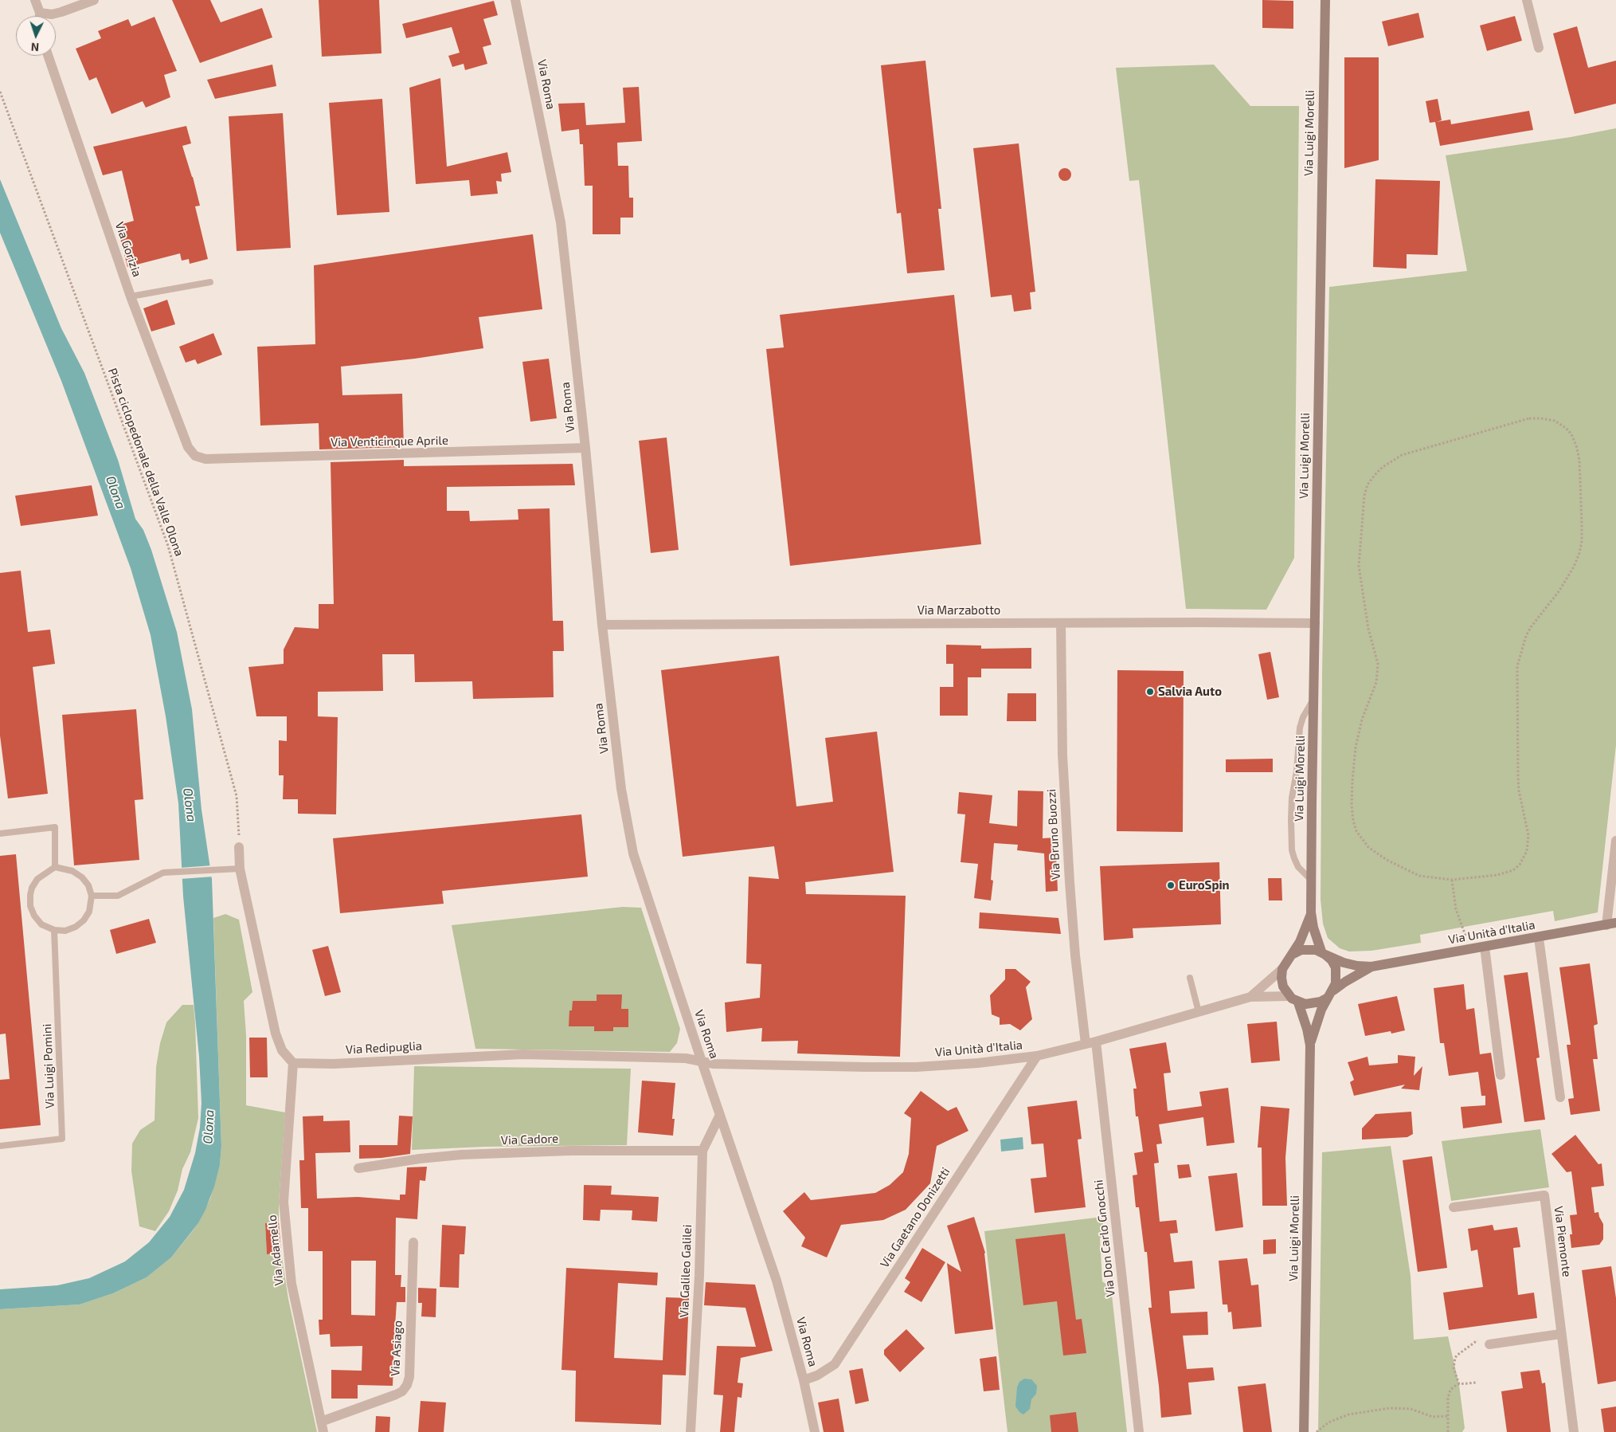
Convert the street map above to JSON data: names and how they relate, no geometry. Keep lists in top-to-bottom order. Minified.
{"streets":{"street":["Via Roma","Via Luigi Morelli","Via Gorizia","Via Venticinque Aprile","Via Marzabotto","Via Bruno Buozzi","Via Unità d'Italia","Via Redipuglia","Via Cadore","Via Gaetano Donizetti","Via Don Carlo Gnocchi","Via Piemonte","Via Adamello","Via Galileo Galilei","Via Asiago"],"lane":["Via Luigi Pomini"],"path":["Pista ciclopedonale della Valle Olona"]},"crossings":[["Via Roma","Via Venticinque Aprile"],["Via Roma","Via Marzabotto"],["Via Roma","Via Unità d'Italia"],["Via Roma","Via Redipuglia"],["Via Roma","Via Gaetano Donizetti"],["Via Roma","Via Galileo Galilei"],["Via Luigi Morelli","Via Marzabotto"],["Via Luigi Morelli","Via Unità d'Italia"],["Via Gorizia","Via Venticinque Aprile"],["Via Marzabotto","Via Bruno Buozzi"],["Via Bruno Buozzi","Via Unità d'Italia"],["Via Unità d'Italia","Via Redipuglia"],["Via Unità d'Italia","Via Gaetano Donizetti"],["Via Unità d'Italia","Via Don Carlo Gnocchi"],["Via Redipuglia","Via Adamello"],["Via Cadore","Via Galileo Galilei"],["Via Adamello","Via Asiago"]],"water":["Olona"],"places":["Salvia Auto","EuroSpin"],"north":"bottom"}
